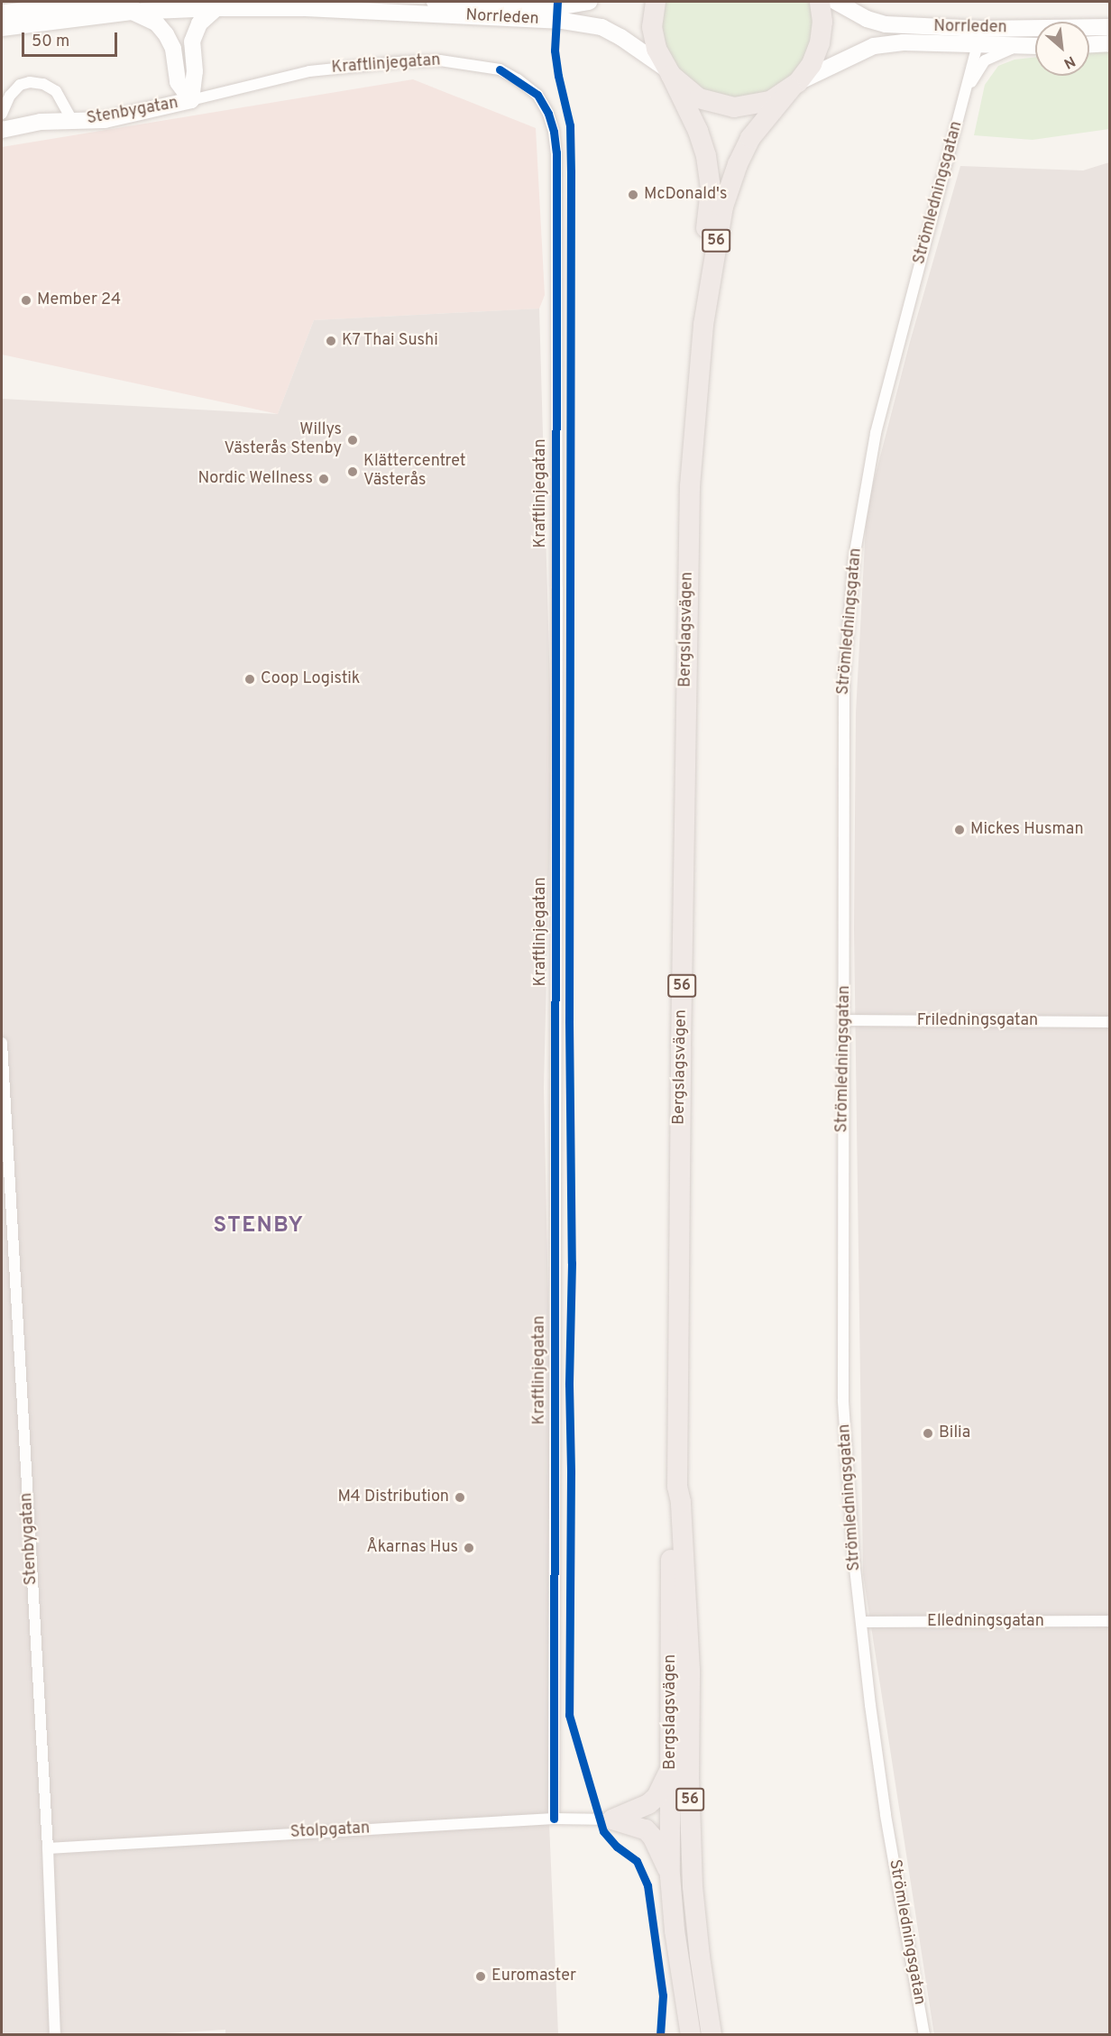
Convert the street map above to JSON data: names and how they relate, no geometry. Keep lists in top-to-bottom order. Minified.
{"streets":{"highway":["56","Bergslagsvägen"],"main road":["Norrleden","Stenbygatan"],"street":["Kraftlinjegatan","Strömledningsgatan","Friledningsgatan","Elledningsgatan","Stolpgatan"]},"crossings":[["Norrleden","Strömledningsgatan"],["Norrleden","56"],["Norrleden","Bergslagsvägen"],["Kraftlinjegatan","Stenbygatan"],["Kraftlinjegatan","Stolpgatan"],["Stenbygatan","Stolpgatan"],["Strömledningsgatan","Friledningsgatan"],["Strömledningsgatan","Elledningsgatan"],["56","Bergslagsvägen"]],"districts":["STENBY"],"places":["McDonald's","Member 24","K7 Thai Sushi","Willys Västerås Stenby","Klättercentret Västerås","Nordic Wellness","Coop Logistik","Mickes Husman","Bilia","M4 Distribution","Åkarnas Hus","Euromaster"],"scale_bar":"50 m","north":"bottom right"}
